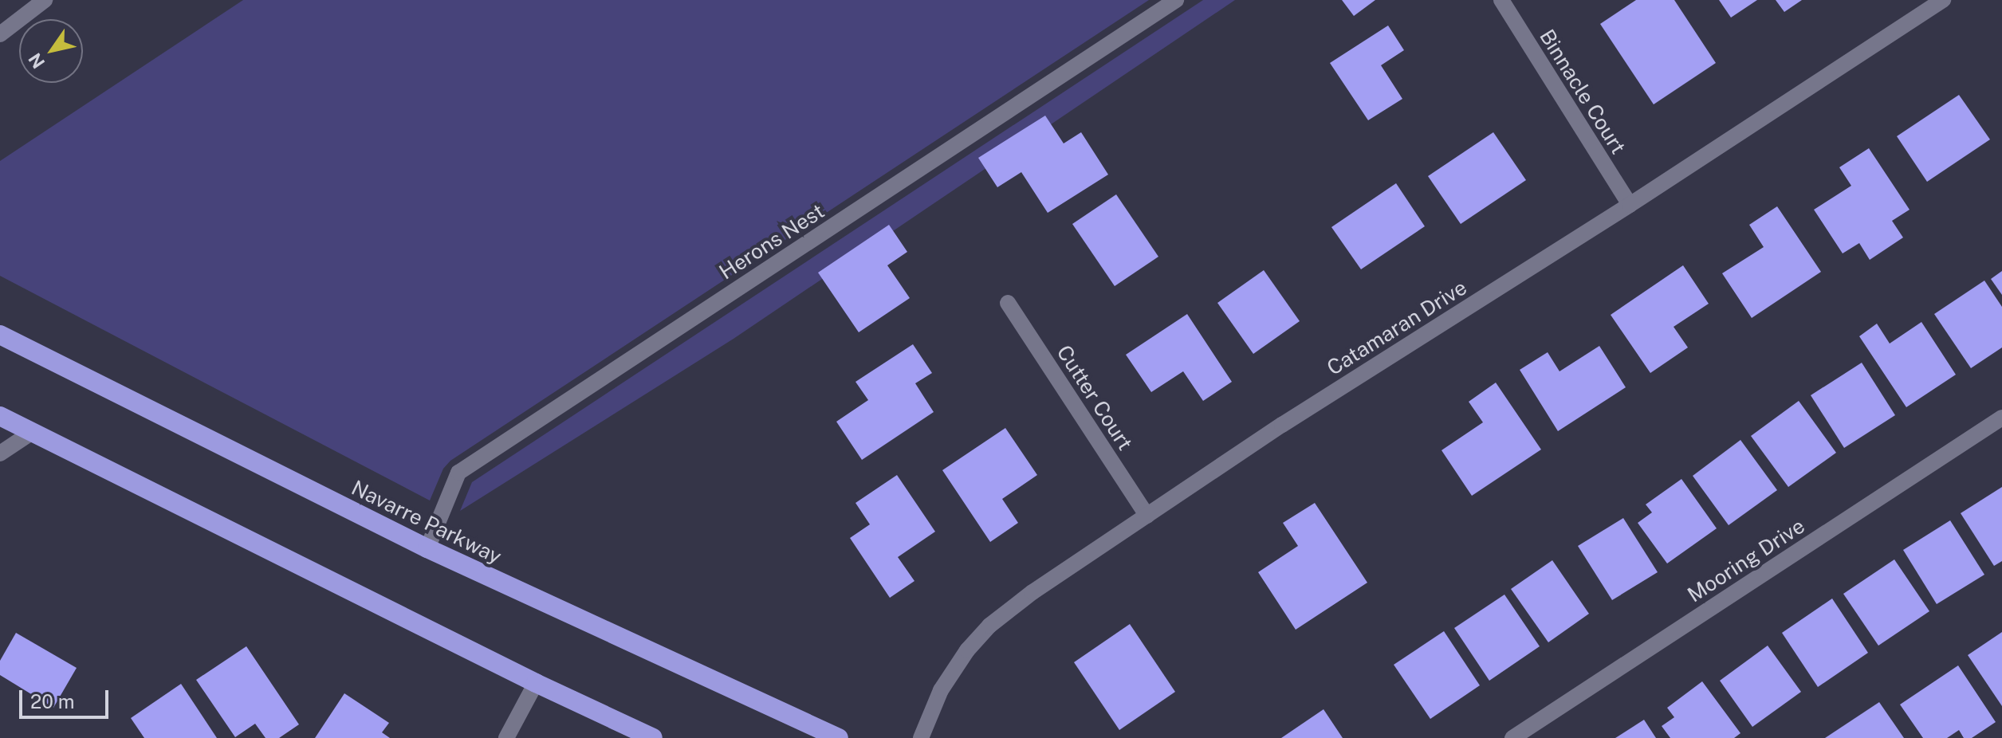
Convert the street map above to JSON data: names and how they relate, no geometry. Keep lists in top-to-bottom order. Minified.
{"streets":{"highway":["Navarre Parkway"],"street":["Binnacle Court","Herons Nest","Catamaran Drive","Cutter Court","Mooring Drive"]},"crossings":[["Binnacle Court","Catamaran Drive"],["Herons Nest","Navarre Parkway"],["Catamaran Drive","Cutter Court"]],"scale_bar":"20 m","north":"bottom left"}
